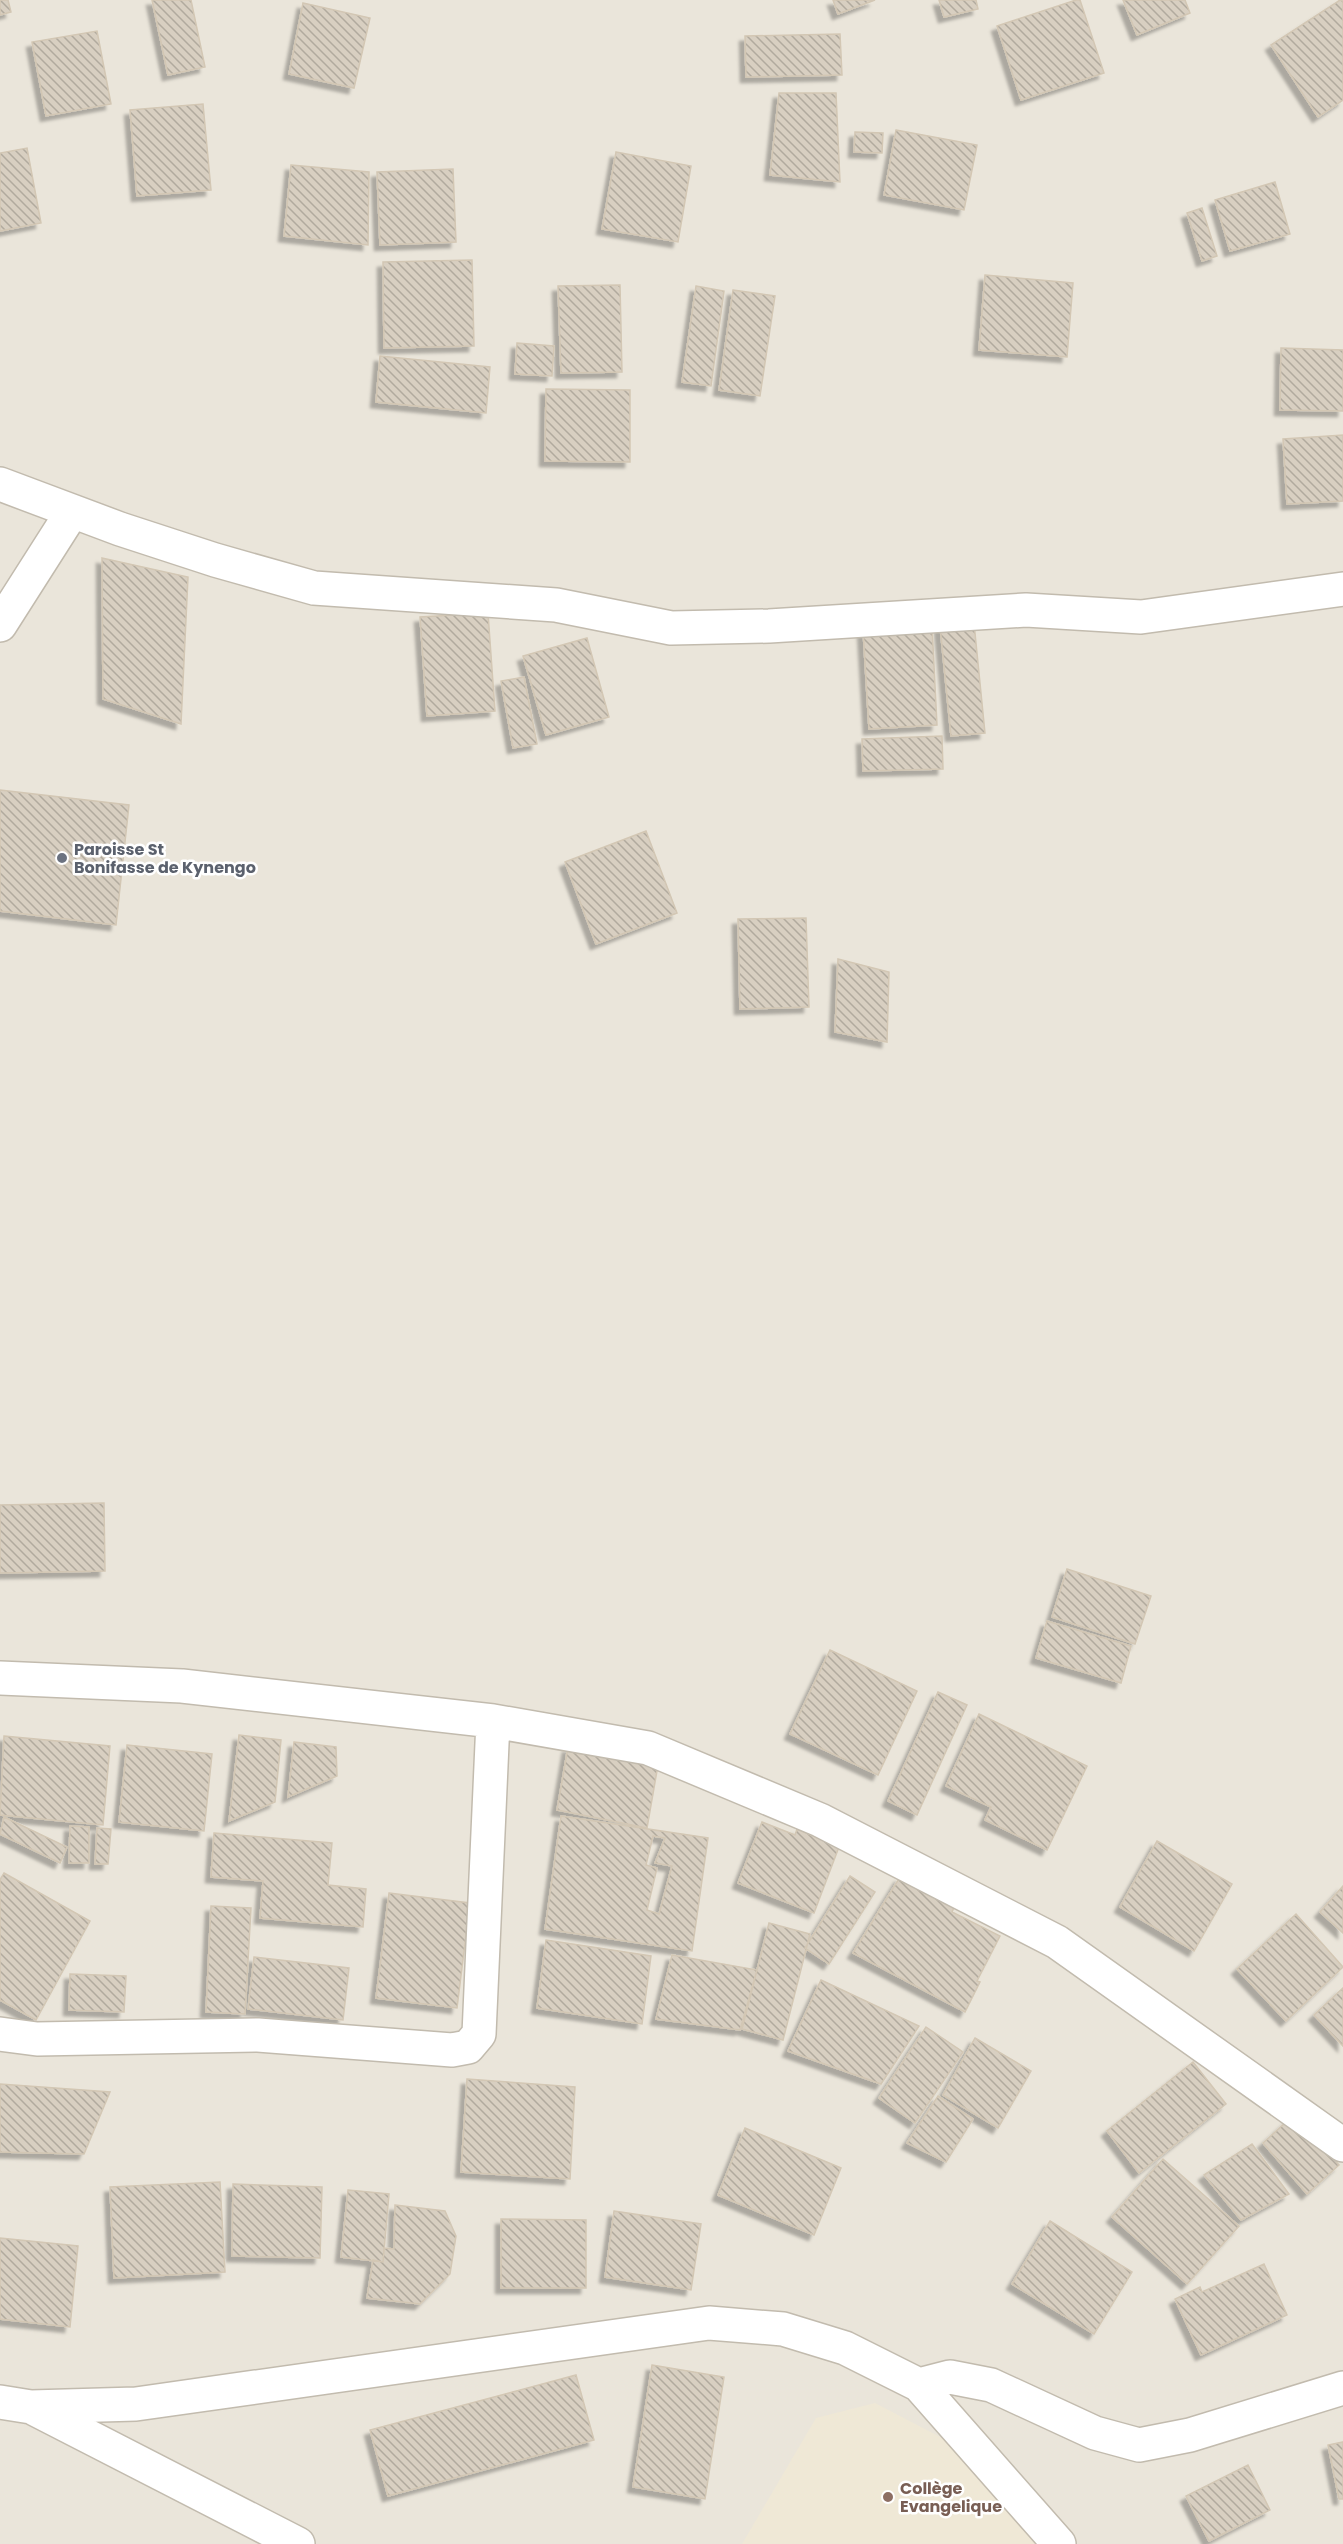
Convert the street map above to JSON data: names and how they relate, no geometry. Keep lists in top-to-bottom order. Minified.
{"places":["Paroisse St Bonifasse de Kynengo","Collège Evangelique"]}
